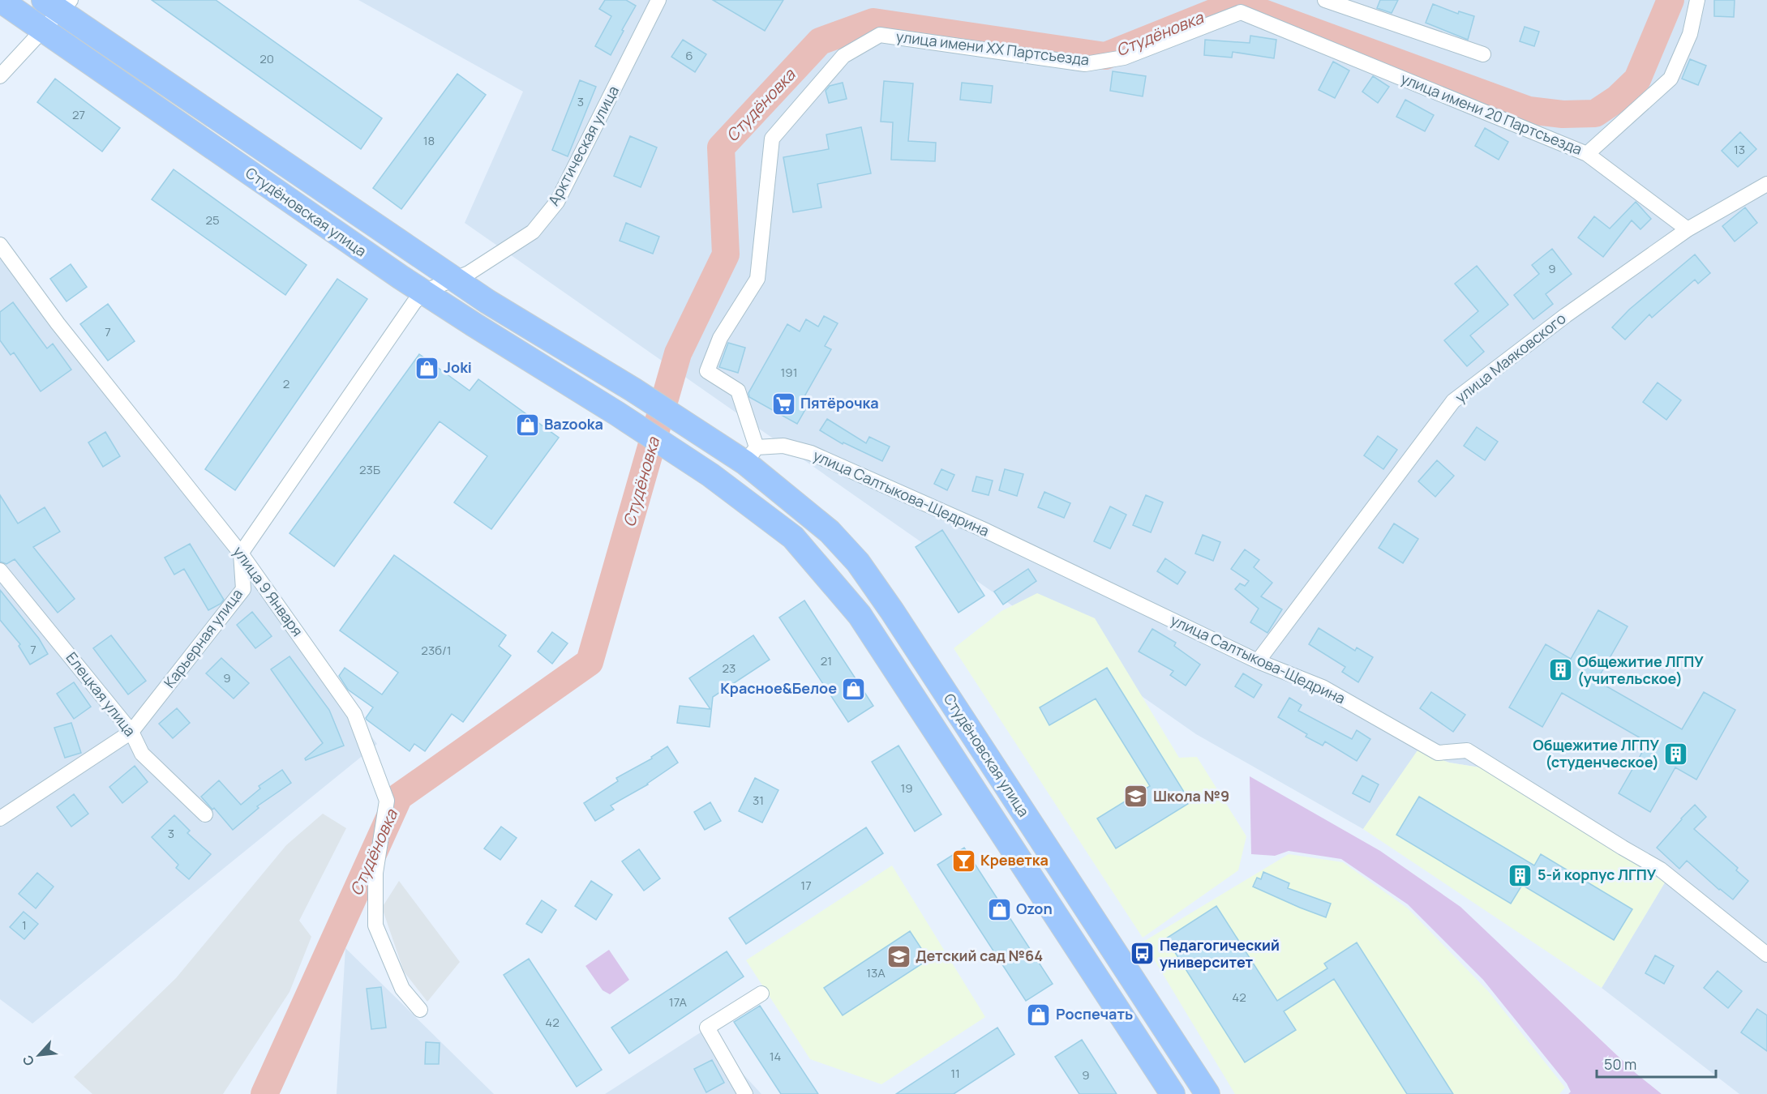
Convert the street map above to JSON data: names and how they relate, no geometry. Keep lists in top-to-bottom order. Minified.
{"streets":{"main road":["Студёновская улица"],"street":["улица имени ХХ Партсъезда","улица имени 20 Партсъезда","Арктическая улица","улица Маяковского","улица Салтыкова-Щедрина","улица 9 Января","Карьерная улица","Елецкая улица"]},"crossings":[["улица имени ХХ Партсъезда","улица имени 20 Партсъезда"],["улица имени ХХ Партсъезда","Студёновская улица"],["улица имени ХХ Партсъезда","улица Салтыкова-Щедрина"],["Арктическая улица","Студёновская улица"],["Студёновская улица","улица Салтыкова-Щедрина"],["улица Маяковского","улица Салтыкова-Щедрина"],["улица 9 Января","Карьерная улица"],["Карьерная улица","Елецкая улица"]],"water":["Студёновка"],"places":{"shop":["Joki","Bazooka","Красное&Белое","Ozon","Роспечать"],"supermarket":["Пятёрочка"],"building":["Общежитие ЛГПУ (учительское)","Общежитие ЛГПУ (студенческое)","5-й корпус ЛГПУ"],"school or university":["Школа №9","Детский сад №64"],"bar":["Креветка"],"bus stop":["Педагогический университет"]},"house_numbers":["6","20","3","27","18","13","25","9","7","191","2","23Б","7","23б/1","21","23","9","19","31","3","17","1","13А","42","17А","42","14","11","9"],"scale_bar":"50 m","north":"bottom left"}
